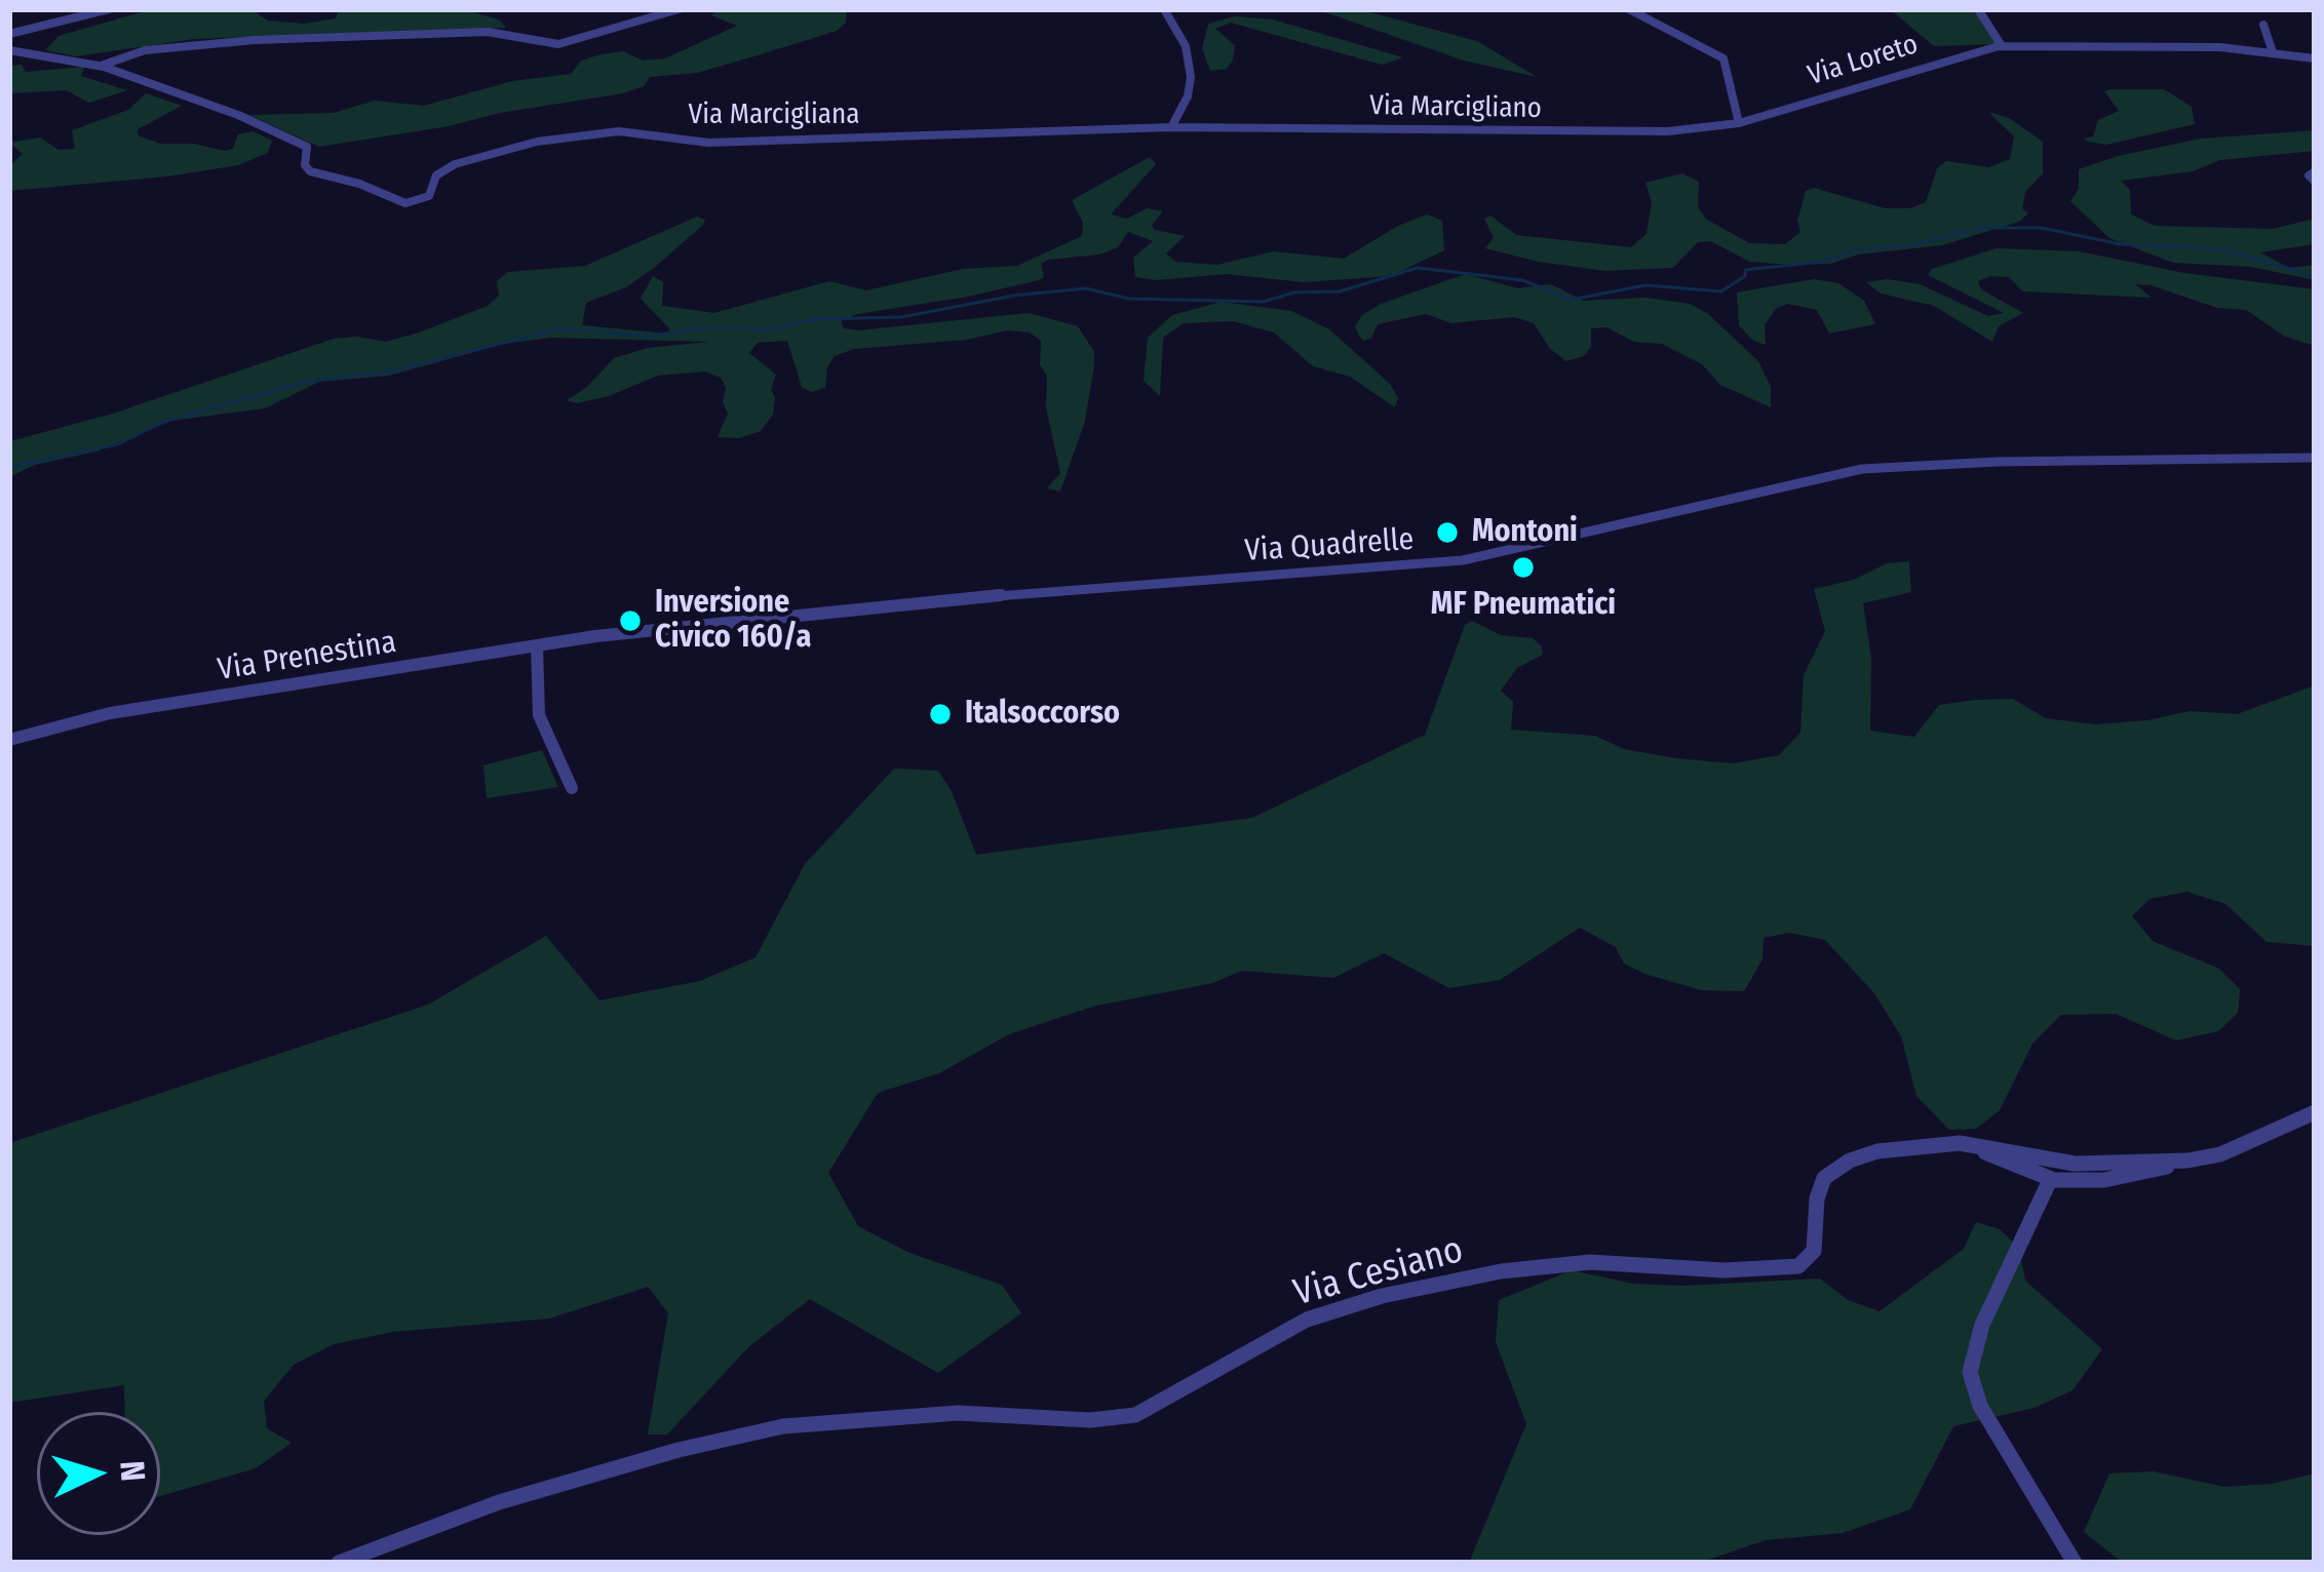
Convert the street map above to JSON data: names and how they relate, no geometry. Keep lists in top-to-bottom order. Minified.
{"streets":{"street":["Via Loreto","Via Marcigliano","Via Marcigliana","Via Quadrelle","Via Prenestina","Via Cesiano"]},"crossings":[["Via Loreto","Via Marcigliano"],["Via Marcigliano","Via Marcigliana"],["Via Quadrelle","Via Prenestina"]],"places":["Montoni","MF Pneumatici","Inversione Civico 160/a","Italsoccorso"],"north":"right"}
